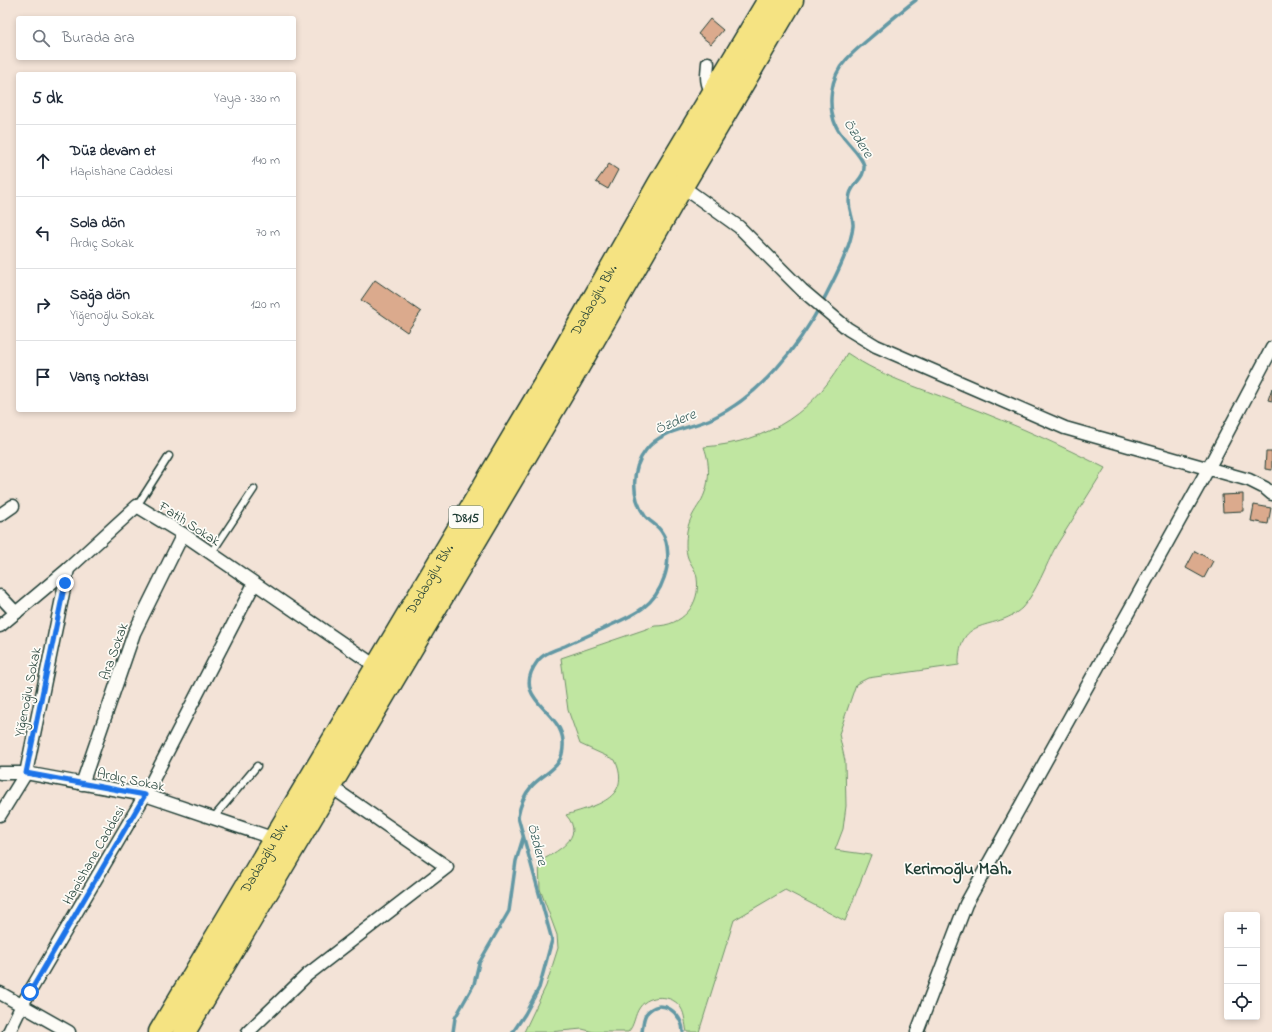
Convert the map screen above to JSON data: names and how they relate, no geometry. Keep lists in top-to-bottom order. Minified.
{"streets":{"highway":["Dadaoğlu Blv.","D815"],"street":["Fatih Sokak","Ara Sokak","Yiğenoğlu Sokak","Ardıç Sokak","Hapishane Caddesi"]},"crossings":[["Dadaoğlu Blv.","Fatih Sokak"],["Dadaoğlu Blv.","Ardıç Sokak"],["Fatih Sokak","Ara Sokak"],["Fatih Sokak","Yiğenoğlu Sokak"],["Fatih Sokak","Hapishane Caddesi"],["Ara Sokak","Ardıç Sokak"],["Yiğenoğlu Sokak","Ardıç Sokak"],["Ardıç Sokak","Hapishane Caddesi"]],"districts":["Kerimoğlu Mah."],"water":["Özdere"],"page":{"search":"Burada ara","heading":["5 dk","Yaya · 330 m"],"list":[["Düz devam et","Hapishane Caddesi","140 m"],["Sola dön","Ardıç Sokak","70 m"],["Sağa dön","Yiğenoğlu Sokak","120 m"],"Varış noktası"],"map_buttons":["+","−"]}}
